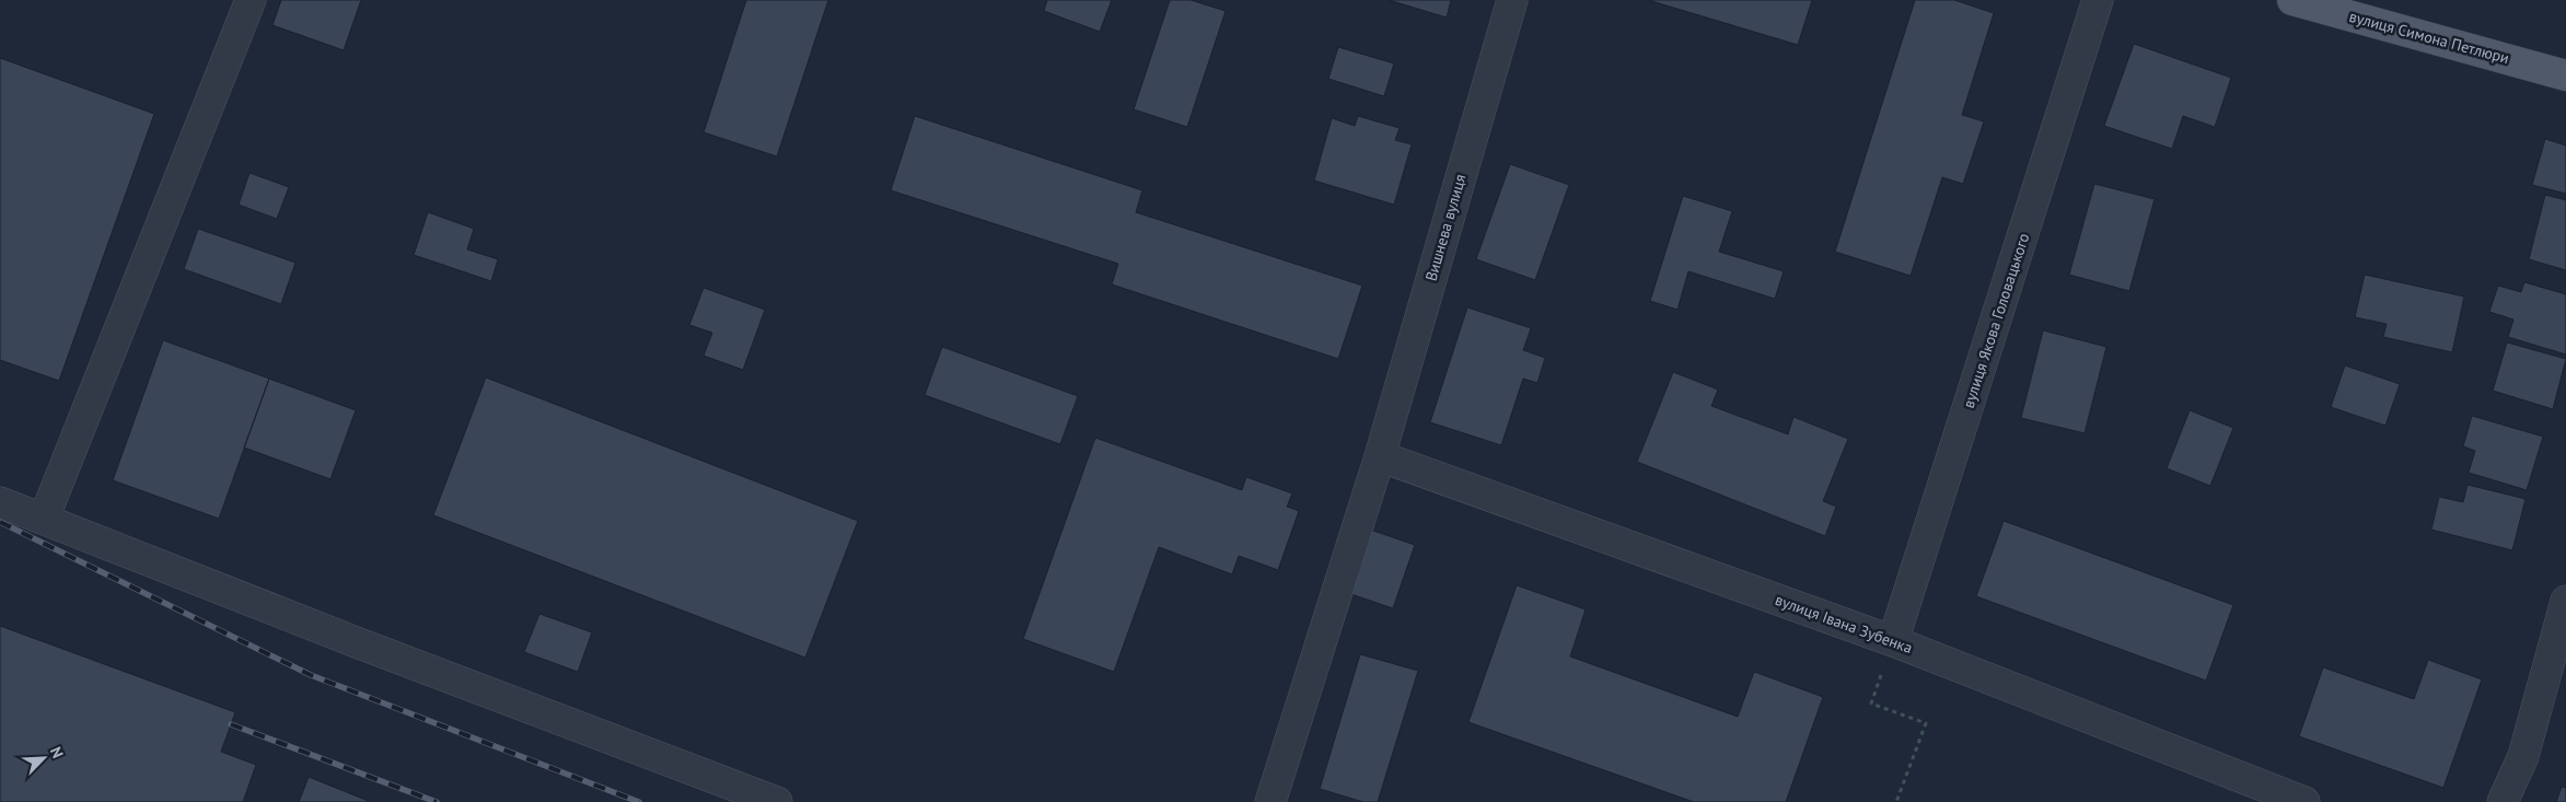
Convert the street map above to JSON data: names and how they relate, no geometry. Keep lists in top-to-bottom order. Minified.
{"streets":{"main road":["вулиця Симона Петлюри"],"street":["Вишнева вулиця","вулиця Якова Головацького","вулиця Івана Зубенка"]},"crossings":[["Вишнева вулиця","вулиця Івана Зубенка"],["вулиця Якова Головацького","вулиця Івана Зубенка"]],"north":"top right"}
